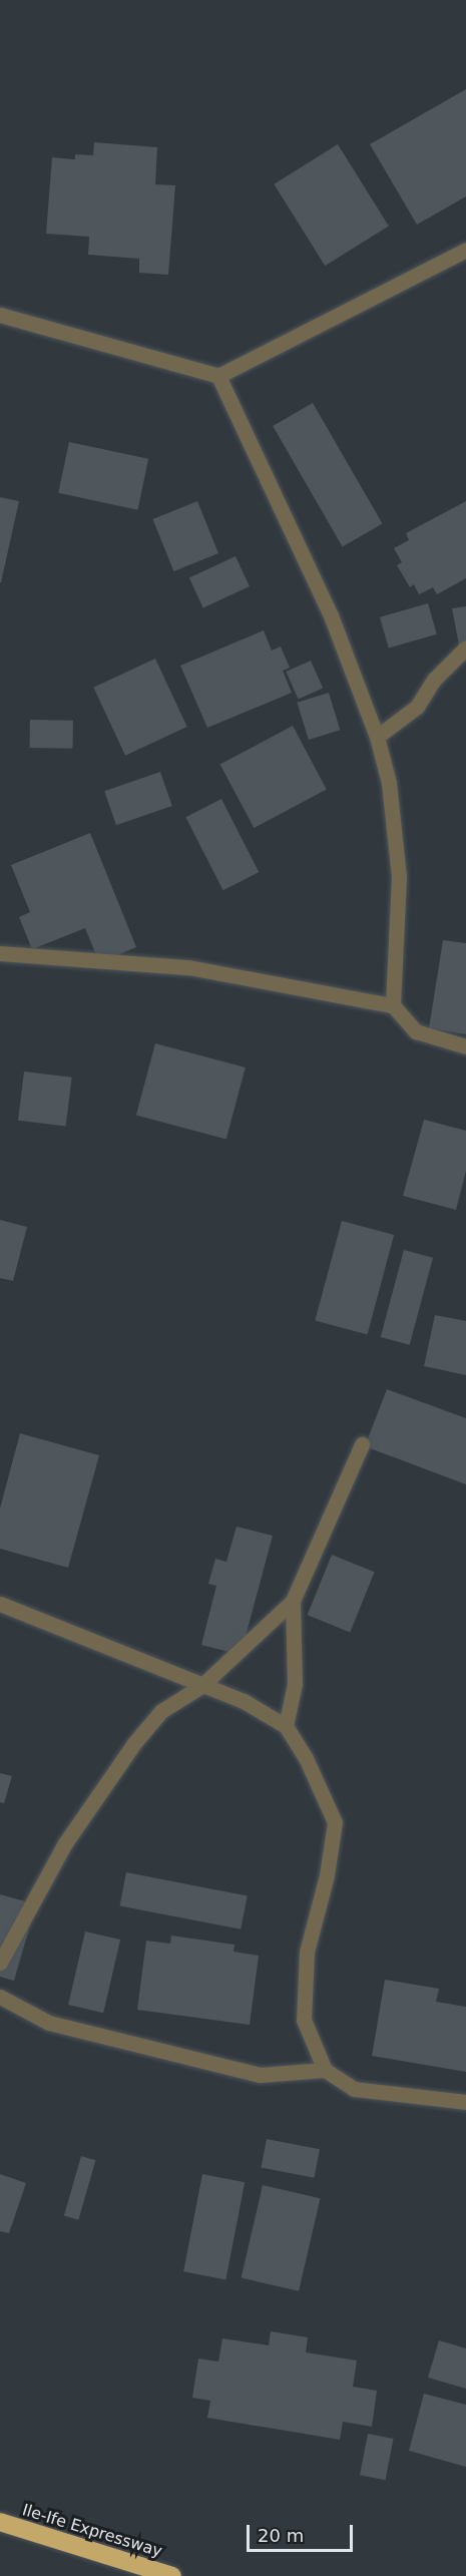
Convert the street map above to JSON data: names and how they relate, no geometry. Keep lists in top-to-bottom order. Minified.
{"streets":{"highway":["Ile-Ife Expressway"]},"scale_bar":"20 m"}
